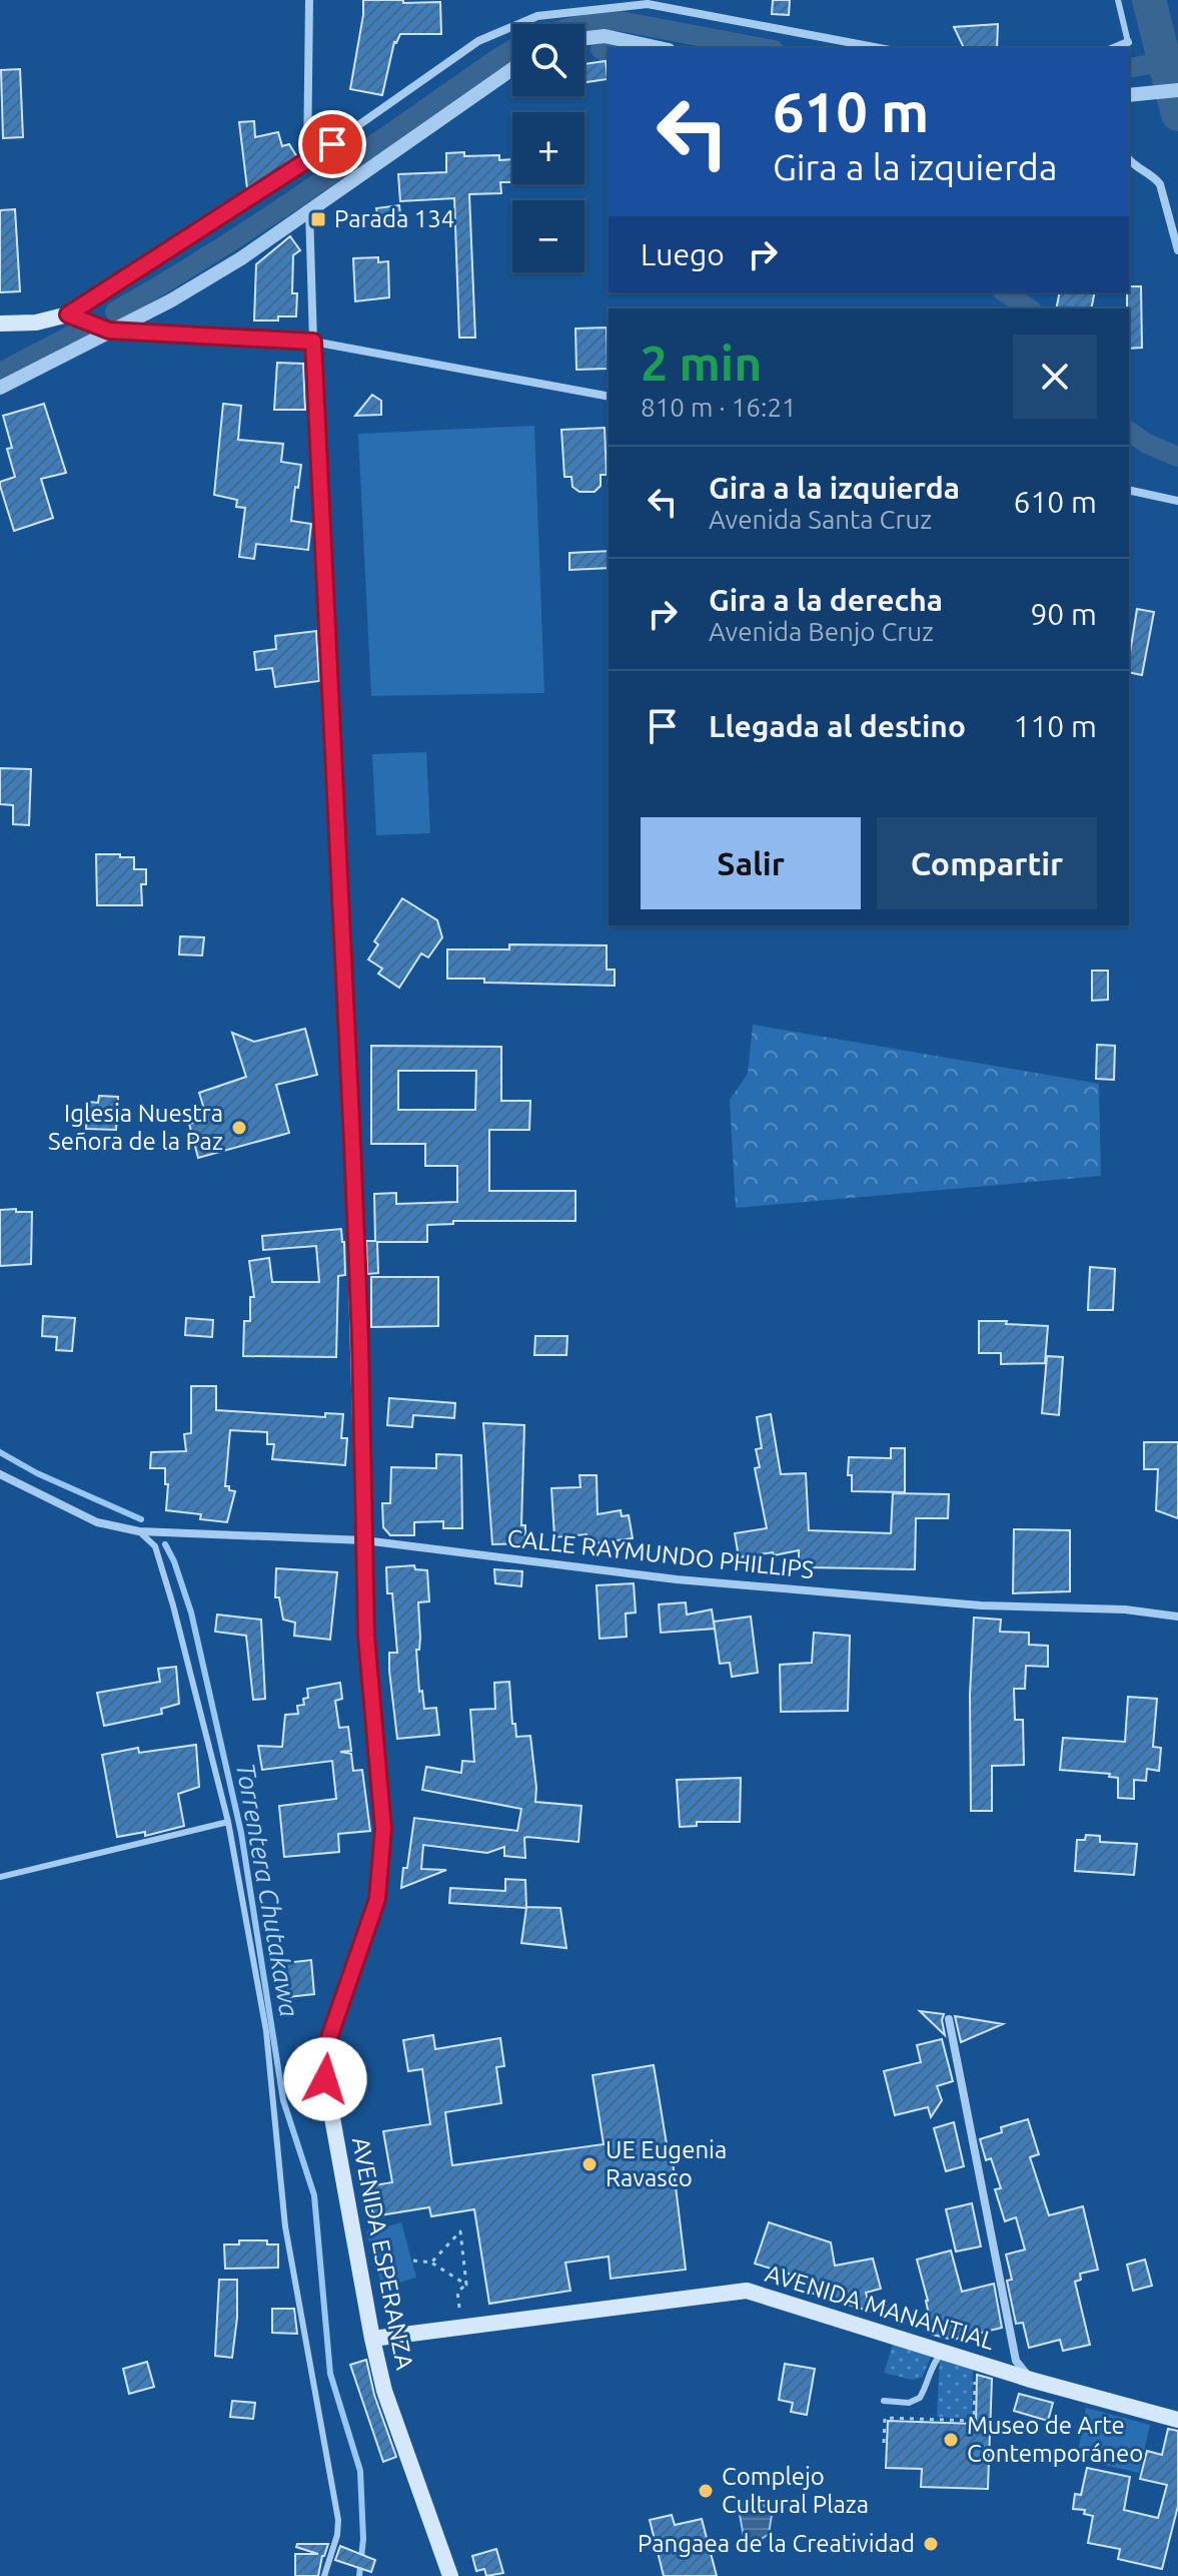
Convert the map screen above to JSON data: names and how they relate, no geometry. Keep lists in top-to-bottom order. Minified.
{"streets":{"main road":["AVENIDA ESPERANZA","AVENIDA MANANTIAL"],"street":["CALLE RAYMUNDO PHILLIPS"]},"crossings":[["CALLE RAYMUNDO PHILLIPS","AVENIDA ESPERANZA"],["AVENIDA ESPERANZA","AVENIDA MANANTIAL"]],"water":["Torrentera Chutakawa"],"places":{"transit":["Parada 134"],"other":["Iglesia Nuestra Señora de la Paz","UE Eugenia Ravasco","Museo de Arte Contemporáneo","Complejo Cultural Plaza","Pangaea de la Creatividad"]},"page":{"map_buttons":["+","−"],"turn":["610 m","Gira a la izquierda"],"then":"Luego","heading":["2 min","810 m · 16:21"],"list":[{"name":"Gira a la izquierda","note":"Avenida Santa Cruz","value":"610 m"},{"name":"Gira a la derecha","note":"Avenida Benjo Cruz","value":"90 m"},{"name":"Llegada al destino","value":"110 m"}],"buttons":["Salir","Compartir"]}}
